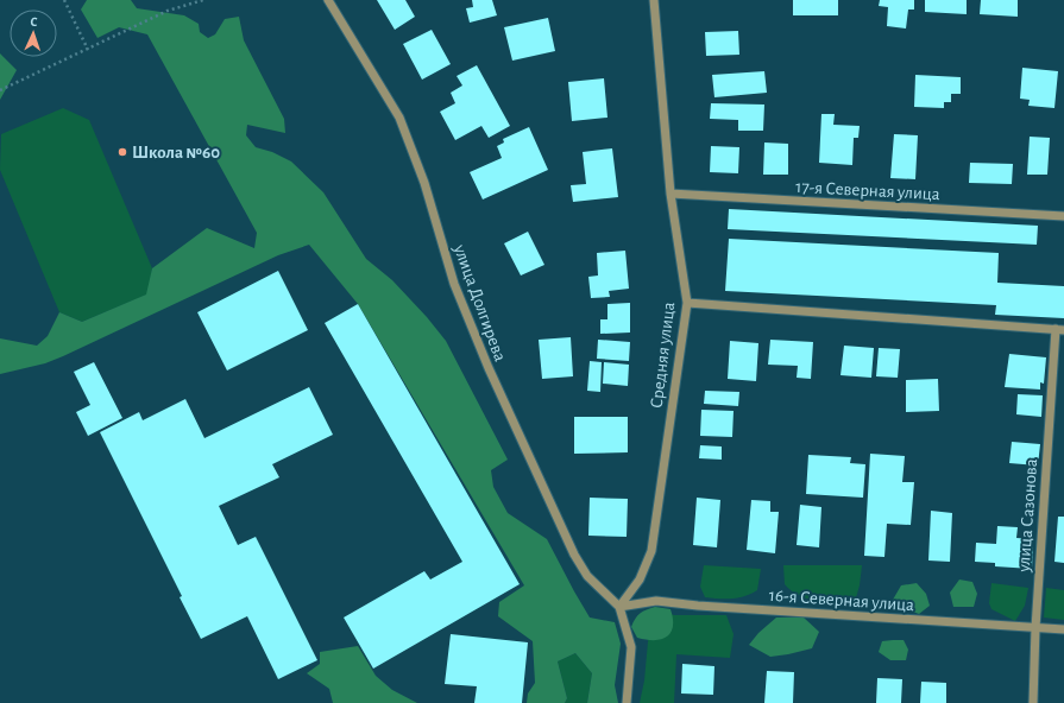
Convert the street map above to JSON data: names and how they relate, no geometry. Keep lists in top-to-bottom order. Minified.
{"streets":{"street":["17-я Северная улица","улица Долгирева","Средняя улица","улица Сазонова","16-я Северная улица"]},"crossings":[["17-я Северная улица","Средняя улица"],["улица Долгирева","Средняя улица"],["улица Долгирева","16-я Северная улица"],["Средняя улица","16-я Северная улица"],["улица Сазонова","16-я Северная улица"]],"places":["Школа №60"],"north":"top"}
